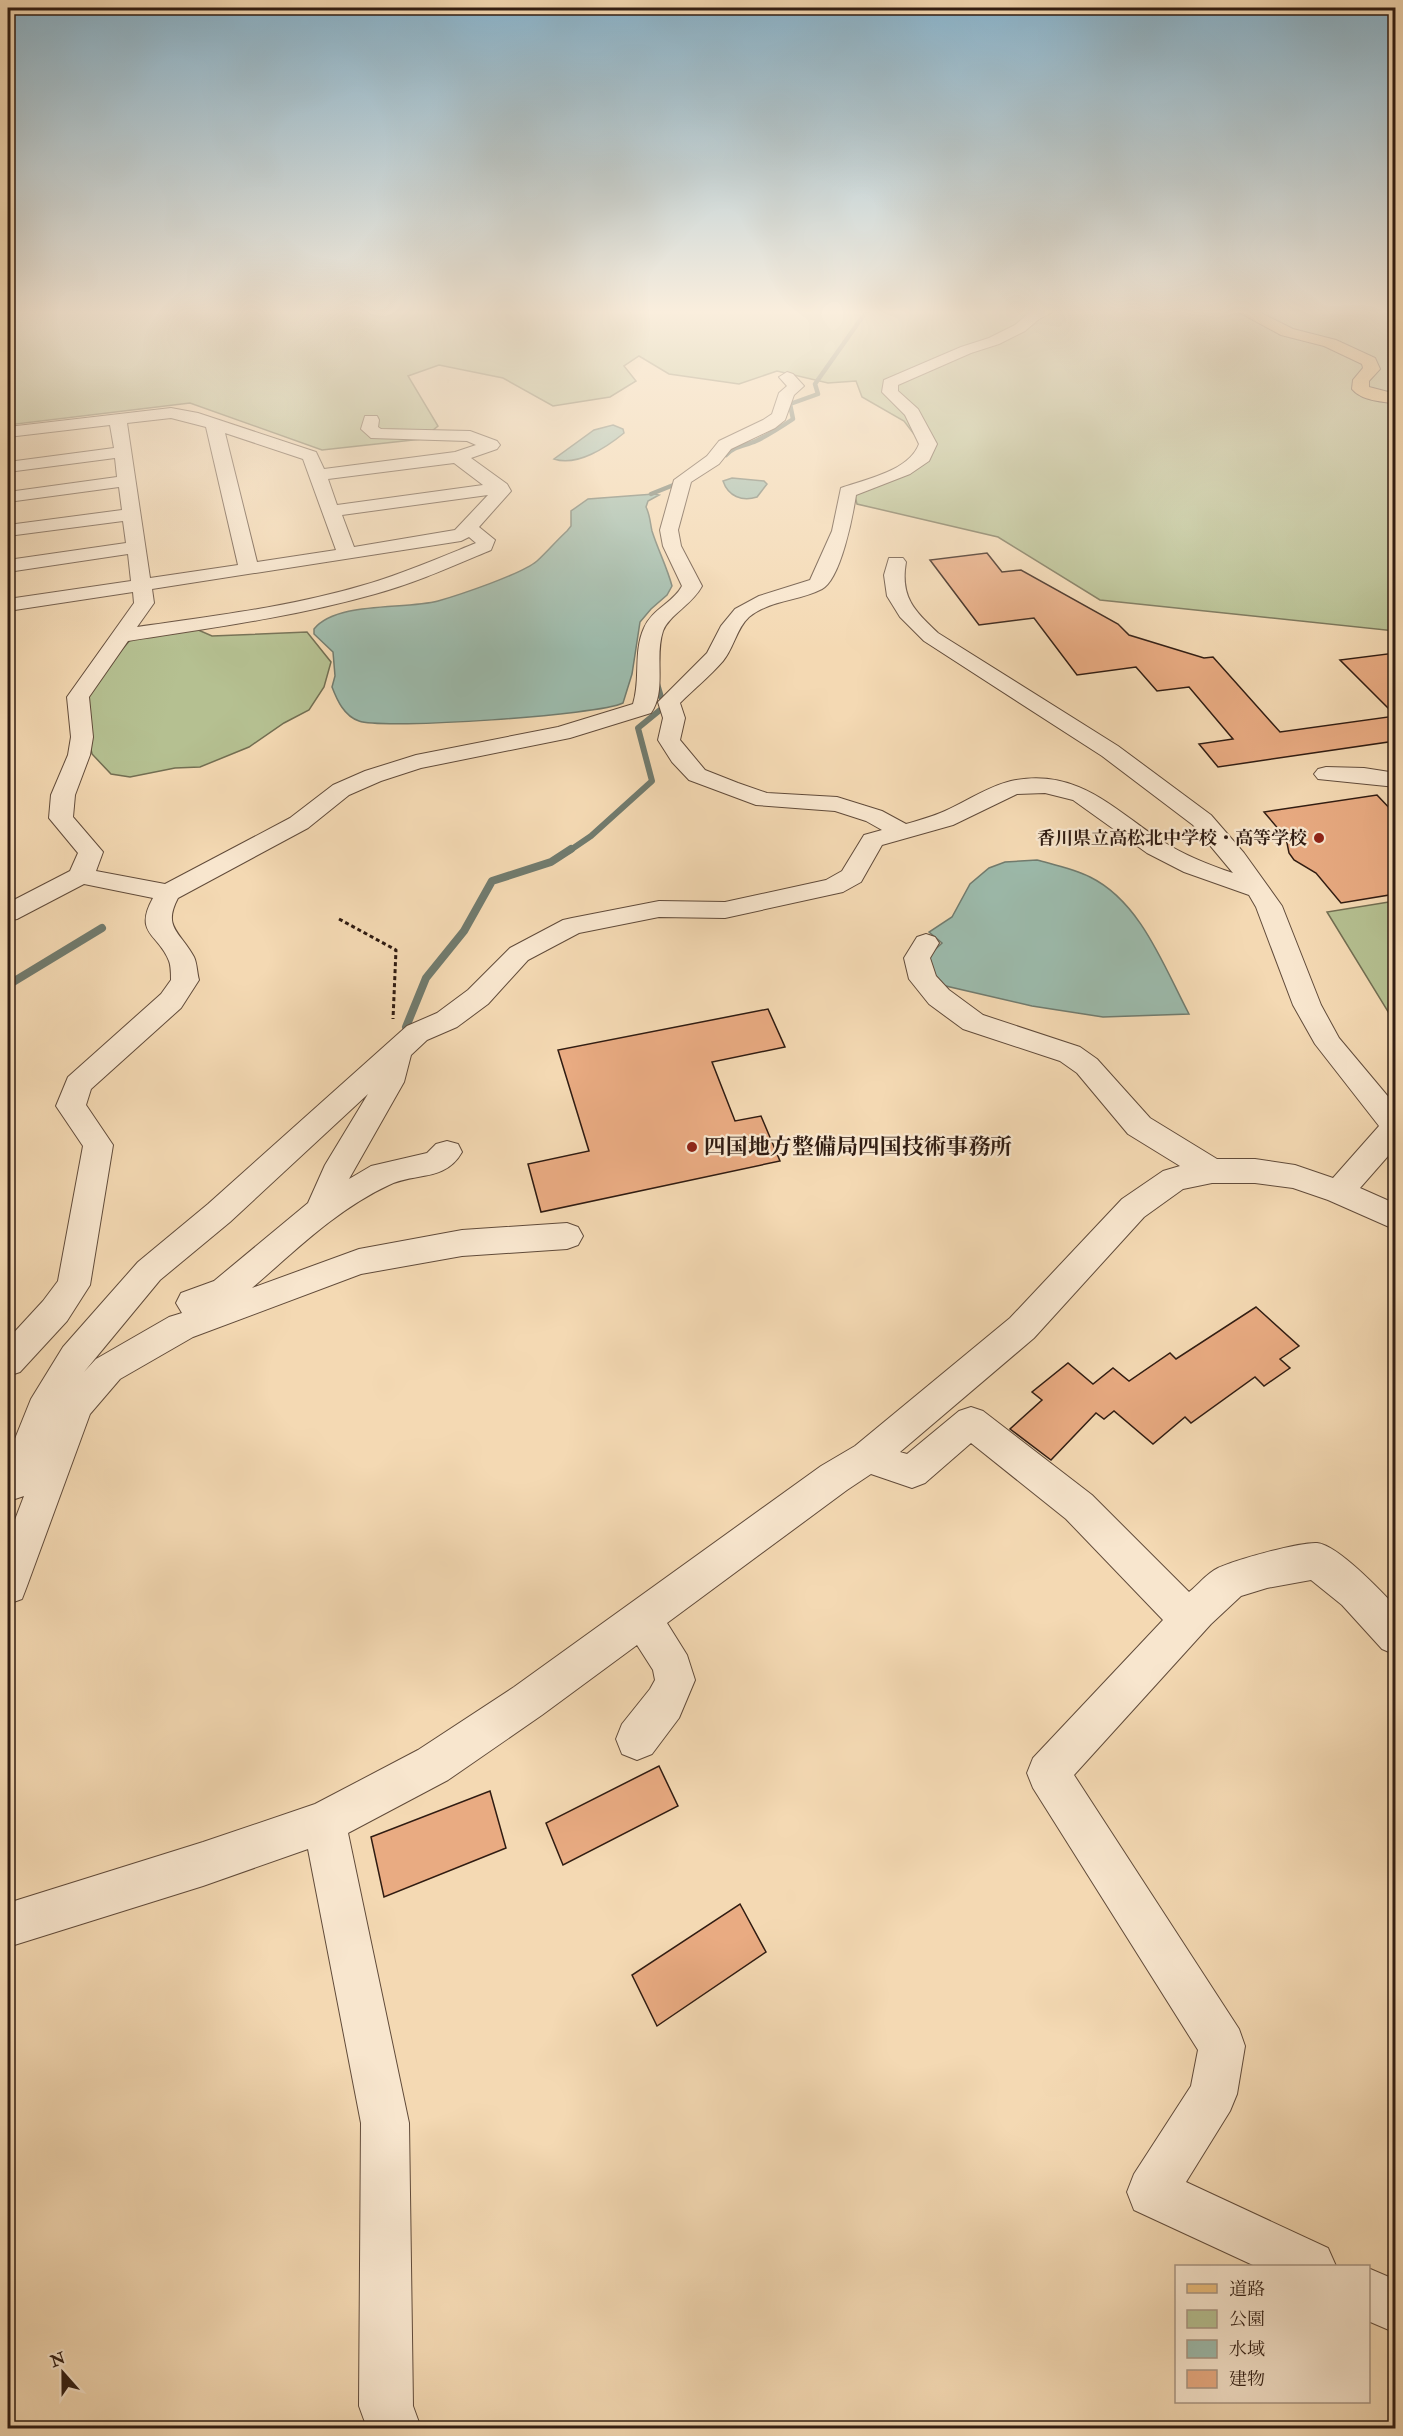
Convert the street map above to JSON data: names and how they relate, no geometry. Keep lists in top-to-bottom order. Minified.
{"places":["香川県立高松北中学校・高等学校","四国地方整備局四国技術事務所"],"legend":["道路","公園","水域","建物"],"north":"top"}
